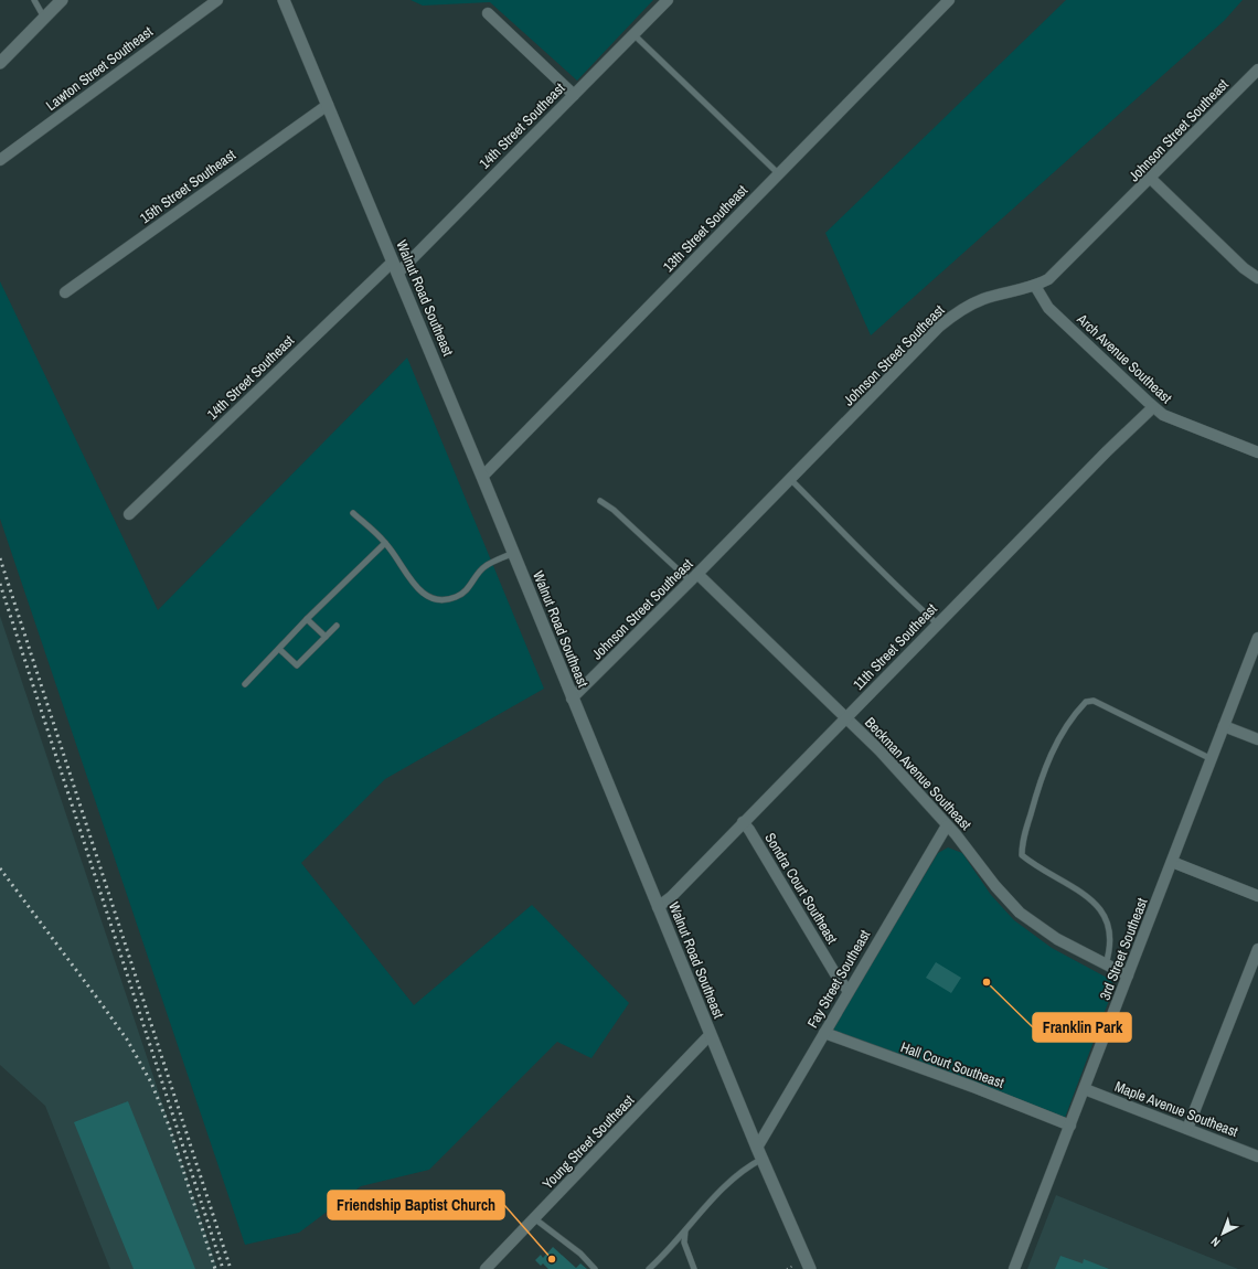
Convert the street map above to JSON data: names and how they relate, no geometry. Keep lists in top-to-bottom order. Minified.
{"streets":{"main road":["Walnut Road Southeast"],"street":["Lawton Street Southeast","14th Street Southeast","Johnson Street Southeast","15th Street Southeast","13th Street Southeast","Arch Avenue Southeast","11th Street Southeast","Beckman Avenue Southeast","Sondra Court Southeast","3rd Street Southeast","Fay Street Southeast","Hall Court Southeast","Maple Avenue Southeast","Young Street Southeast"]},"crossings":[["14th Street Southeast","Walnut Road Southeast"],["Johnson Street Southeast","Walnut Road Southeast"],["Johnson Street Southeast","Arch Avenue Southeast"],["Johnson Street Southeast","Beckman Avenue Southeast"],["15th Street Southeast","Walnut Road Southeast"],["13th Street Southeast","Walnut Road Southeast"],["Walnut Road Southeast","11th Street Southeast"],["Walnut Road Southeast","Fay Street Southeast"],["Walnut Road Southeast","Young Street Southeast"],["Arch Avenue Southeast","11th Street Southeast"],["11th Street Southeast","Beckman Avenue Southeast"],["11th Street Southeast","Sondra Court Southeast"],["Beckman Avenue Southeast","3rd Street Southeast"],["Beckman Avenue Southeast","Fay Street Southeast"],["Sondra Court Southeast","Fay Street Southeast"],["3rd Street Southeast","Hall Court Southeast"],["3rd Street Southeast","Maple Avenue Southeast"],["Fay Street Southeast","Hall Court Southeast"]],"places":["Franklin Park","Friendship Baptist Church"],"north":"bottom left"}
